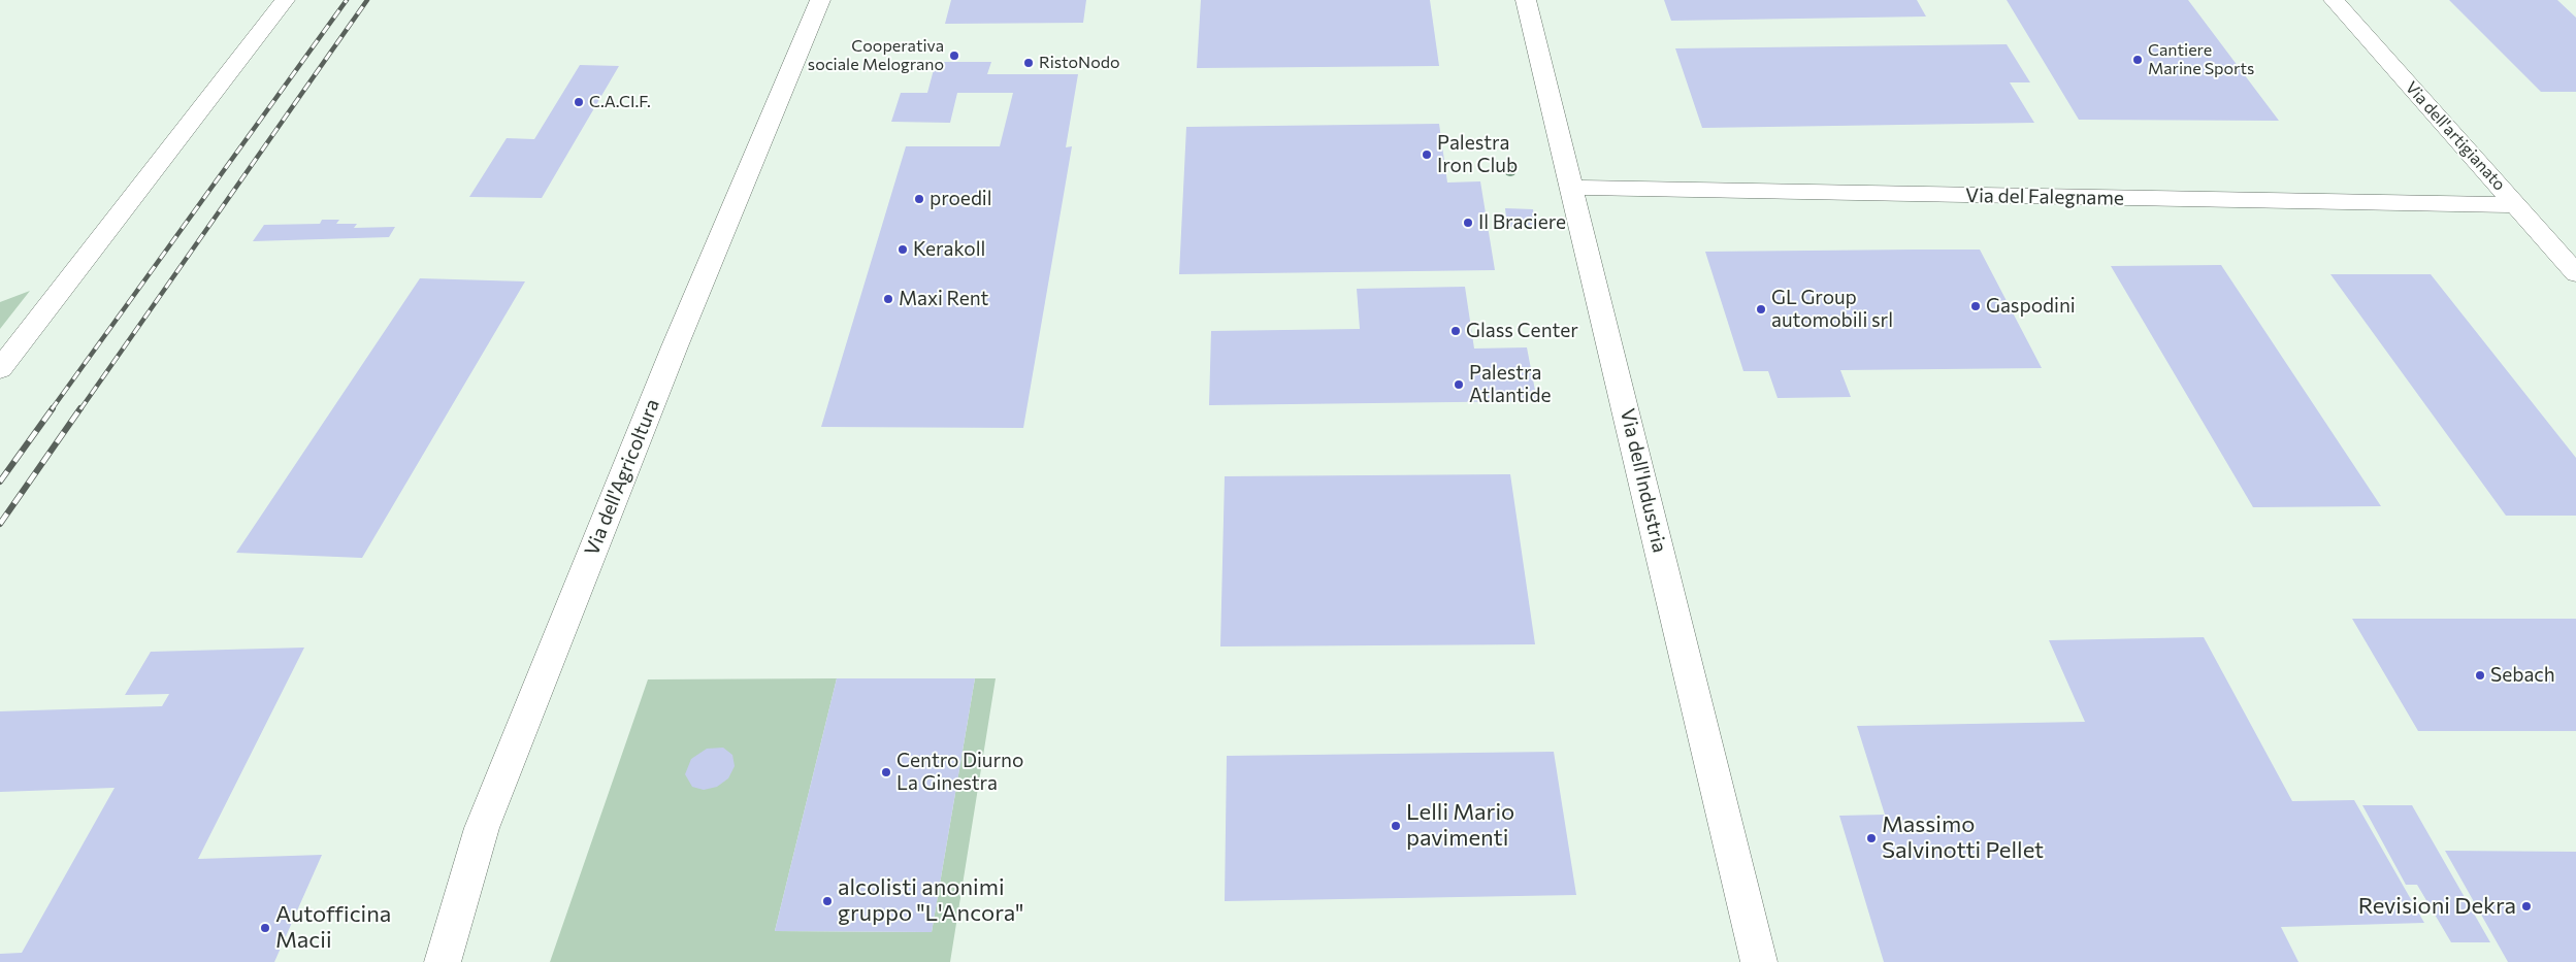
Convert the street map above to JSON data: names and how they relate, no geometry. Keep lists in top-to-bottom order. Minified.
{"streets":{"street":["Via dell'artigianato","Via del Falegname","Via dell'Agricoltura","Via dell'Industria"]},"crossings":[["Via dell'artigianato","Via del Falegname"],["Via del Falegname","Via dell'Industria"]],"places":["Cooperativa sociale Melograno","Cantiere Marine Sports","RistoNodo","C.A.CI.F.","Palestra Iron Club","proedil","Il Braciere","Kerakoll","Maxi Rent","Gaspodini","GL Group automobili srl","Glass Center","Palestra Atlantide","Sebach","Centro Diurno La Ginestra","Lelli Mario pavimenti","Massimo Salvinotti Pellet","alcolisti anonimi gruppo \"L'Ancora\"","Revisioni Dekra","Autofficina Macii"]}
